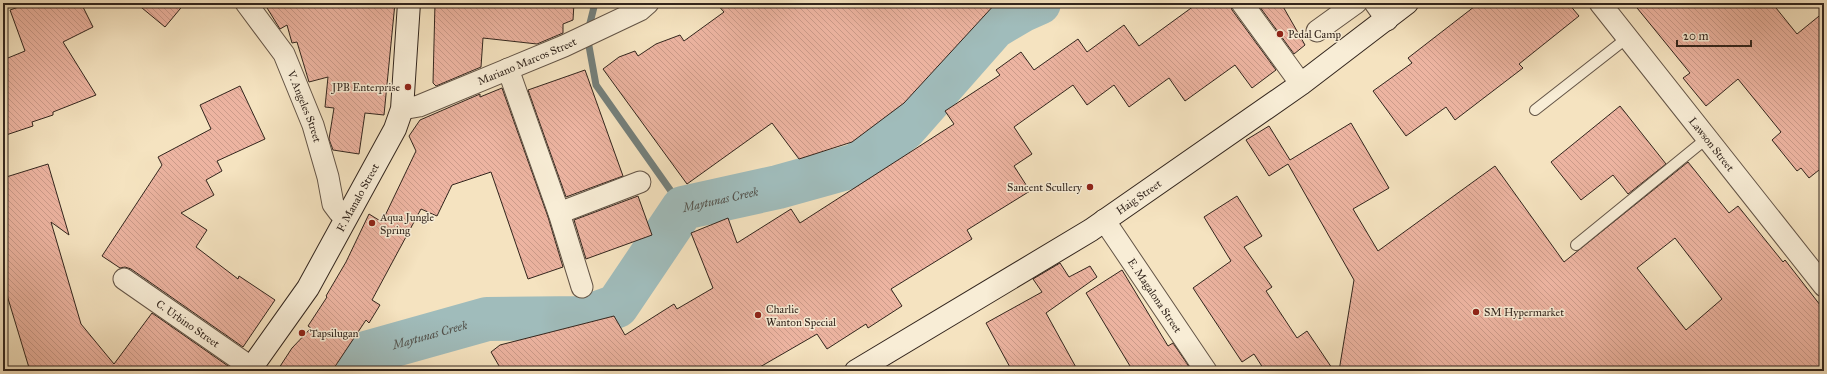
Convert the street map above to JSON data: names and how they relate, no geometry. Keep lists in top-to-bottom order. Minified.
{"streets":{"main road":["F. Manalo Street","Haig Street"],"street":["Mariano Marcos Street","V. Angeles Street","Lawson Street","E. Magalona Street","C. Urbino Street"]},"crossings":[["Mariano Marcos Street","F. Manalo Street"],["V. Angeles Street","F. Manalo Street"],["F. Manalo Street","C. Urbino Street"],["Haig Street","E. Magalona Street"]],"water":["Maytunas Creek"],"places":["Pedal Camp","JPB Enterprise","Sancent Scullery","Aqua Jungle Spring","SM Hypermarket","Charlie Wanton Special","Tapsilugan"],"scale_bar":"20 m"}
